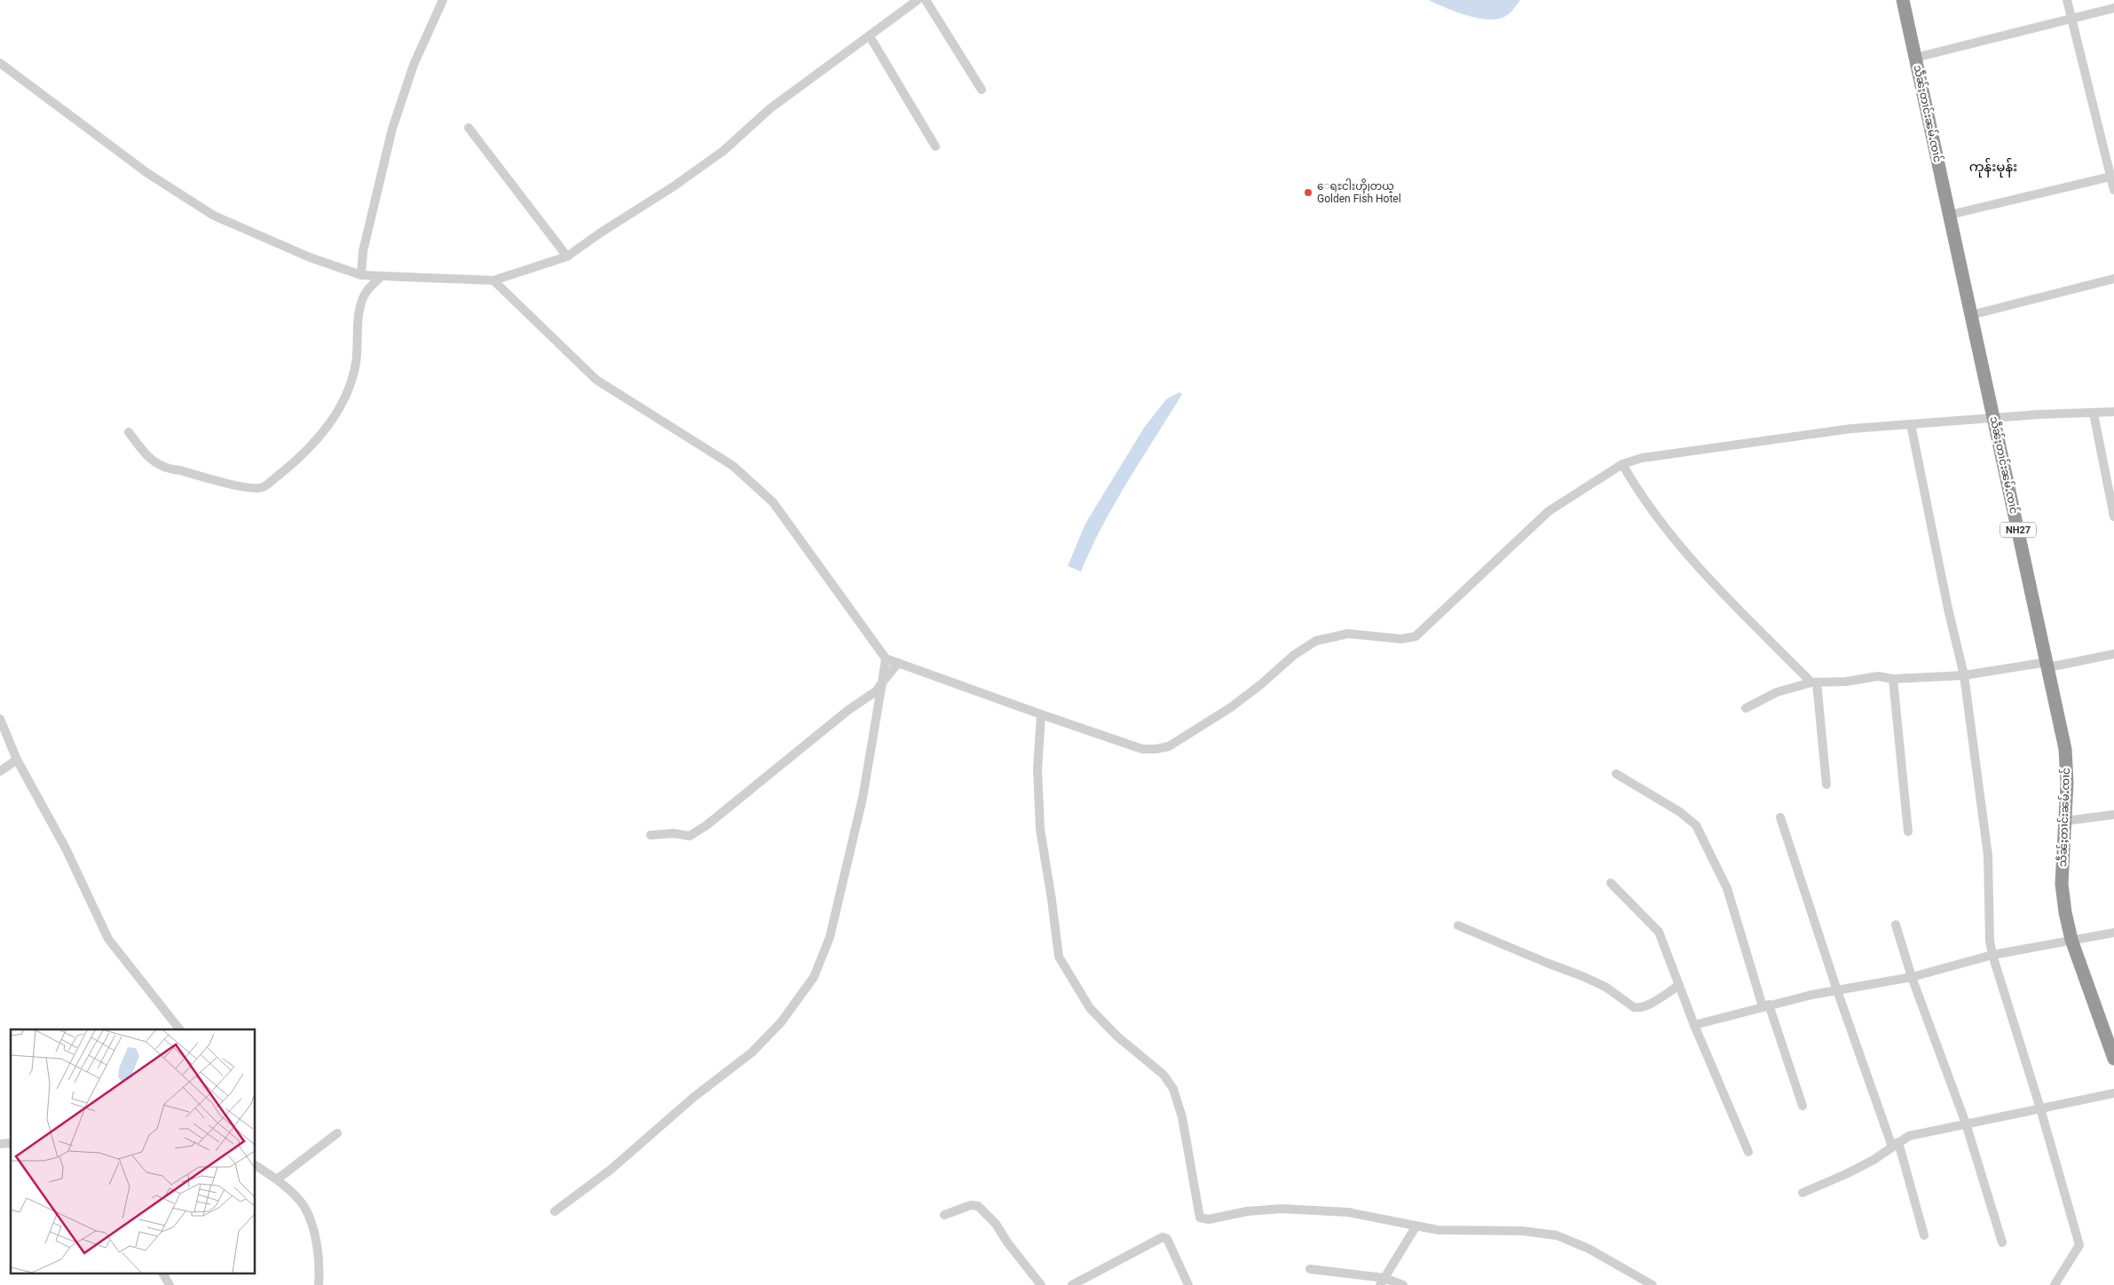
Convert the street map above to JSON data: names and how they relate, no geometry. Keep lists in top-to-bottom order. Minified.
{"streets":{"highway":["သဵၼ်ႈတၢင်းၼမ်ႉၸၢင်","NH27"]},"districts":["ကုန်းမုန်း"],"places":["ေရႊငါးဟိုုတယ္ Golden Fish Hotel"]}
